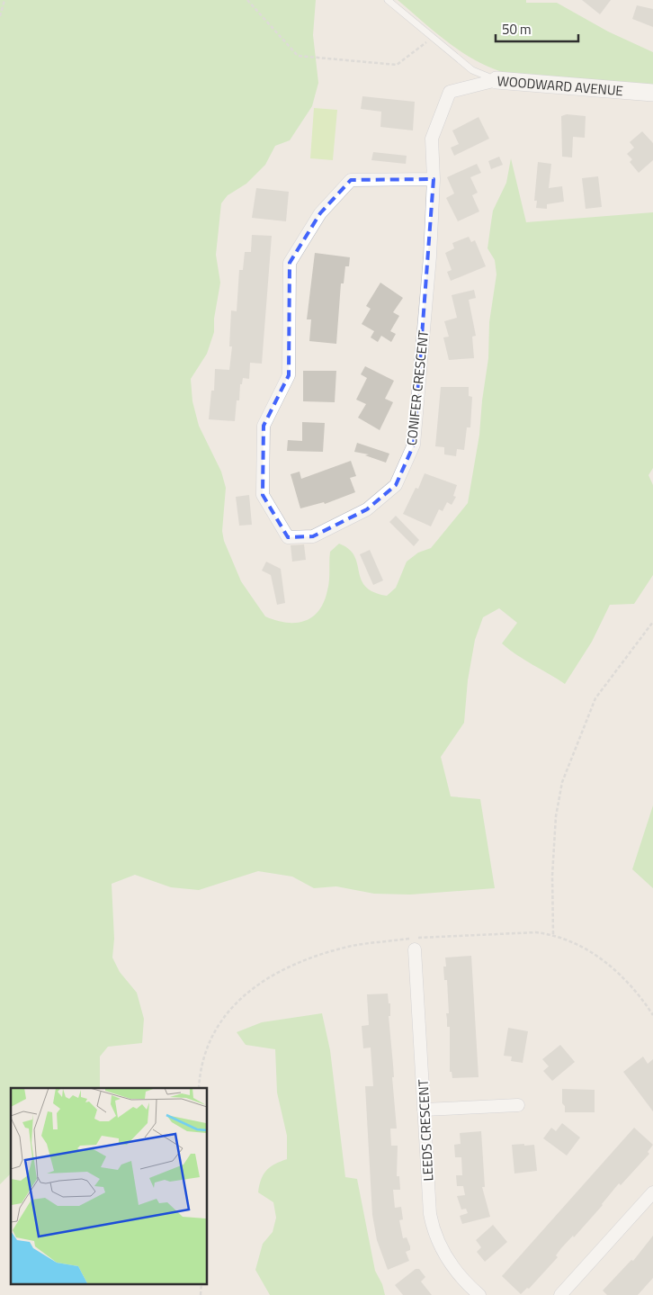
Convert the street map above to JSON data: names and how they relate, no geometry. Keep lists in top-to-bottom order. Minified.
{"streets":{"street":["WOODWARD AVENUE","CONIFER CRESCENT","LEEDS CRESCENT"]},"crossings":[["WOODWARD AVENUE","CONIFER CRESCENT"]],"scale_bar":"50 m"}
